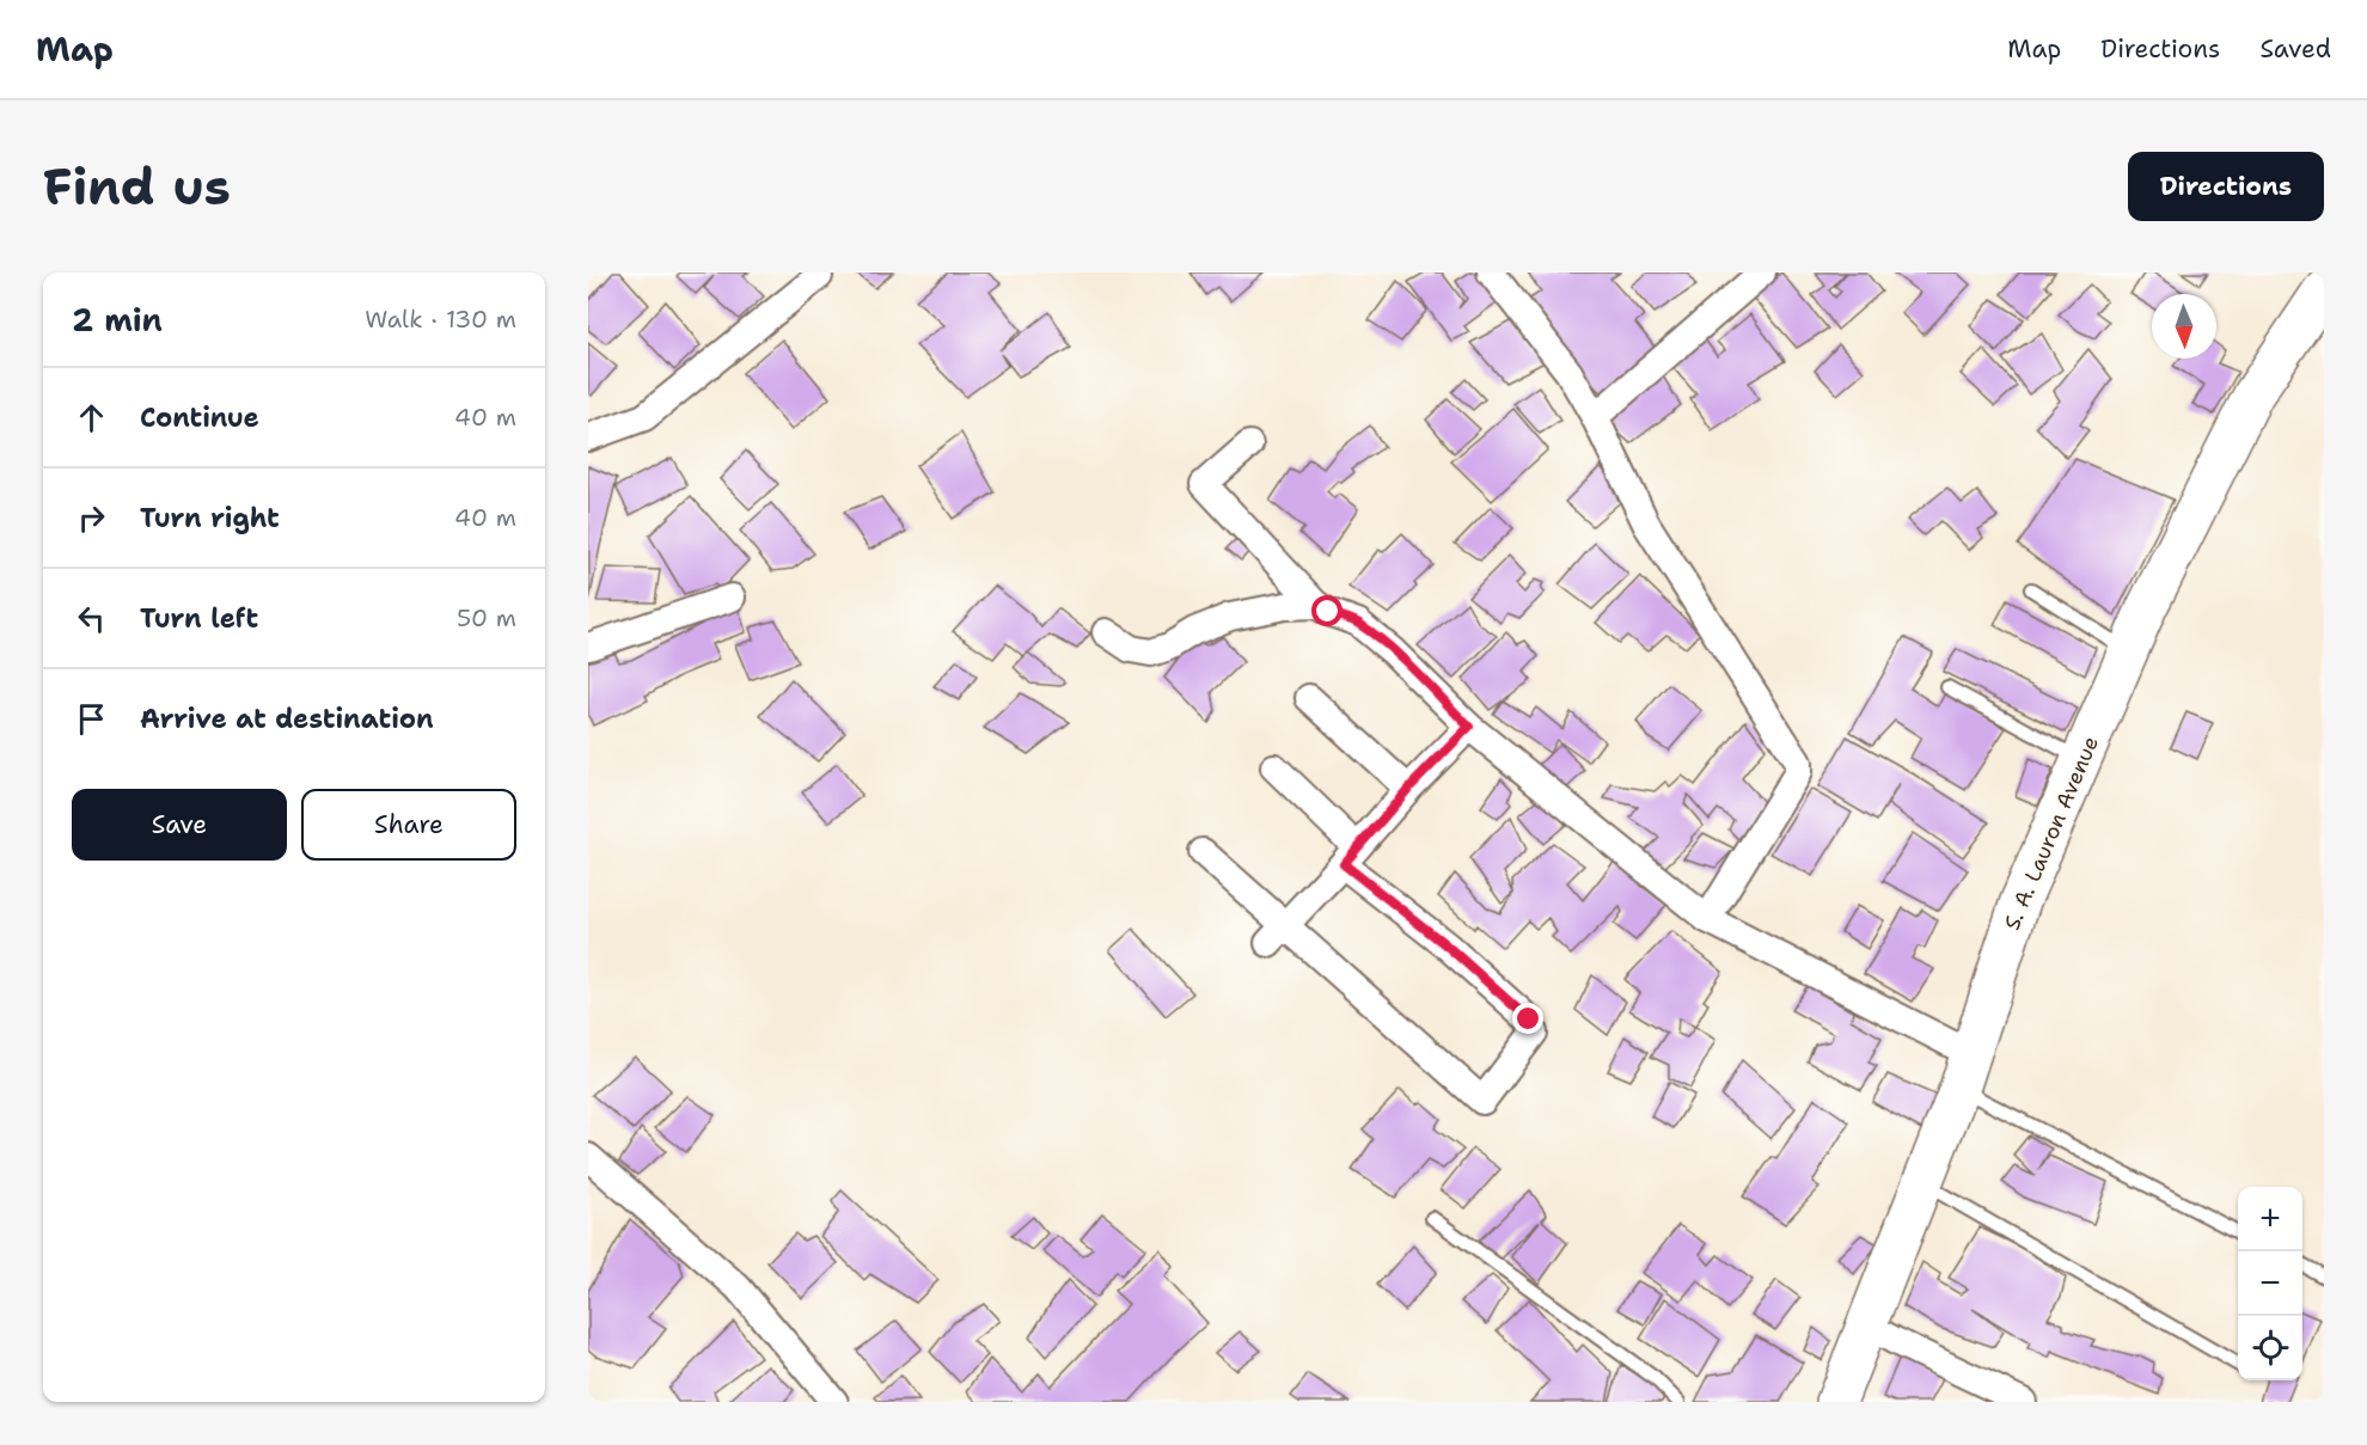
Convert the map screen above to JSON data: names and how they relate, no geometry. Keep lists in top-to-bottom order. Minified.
{"streets":{"highway":["S. A. Lauron Avenue"]},"north":"bottom","page":{"header":"Map","nav":["Map","Directions","Saved"],"buttons":["Directions",["Save","Share"]],"title":"Find us","heading":["2 min","Walk · 130 m"],"list":[["Continue","40 m"],["Turn right","40 m"],["Turn left","50 m"],"Arrive at destination"],"map_buttons":["+","−"]}}
